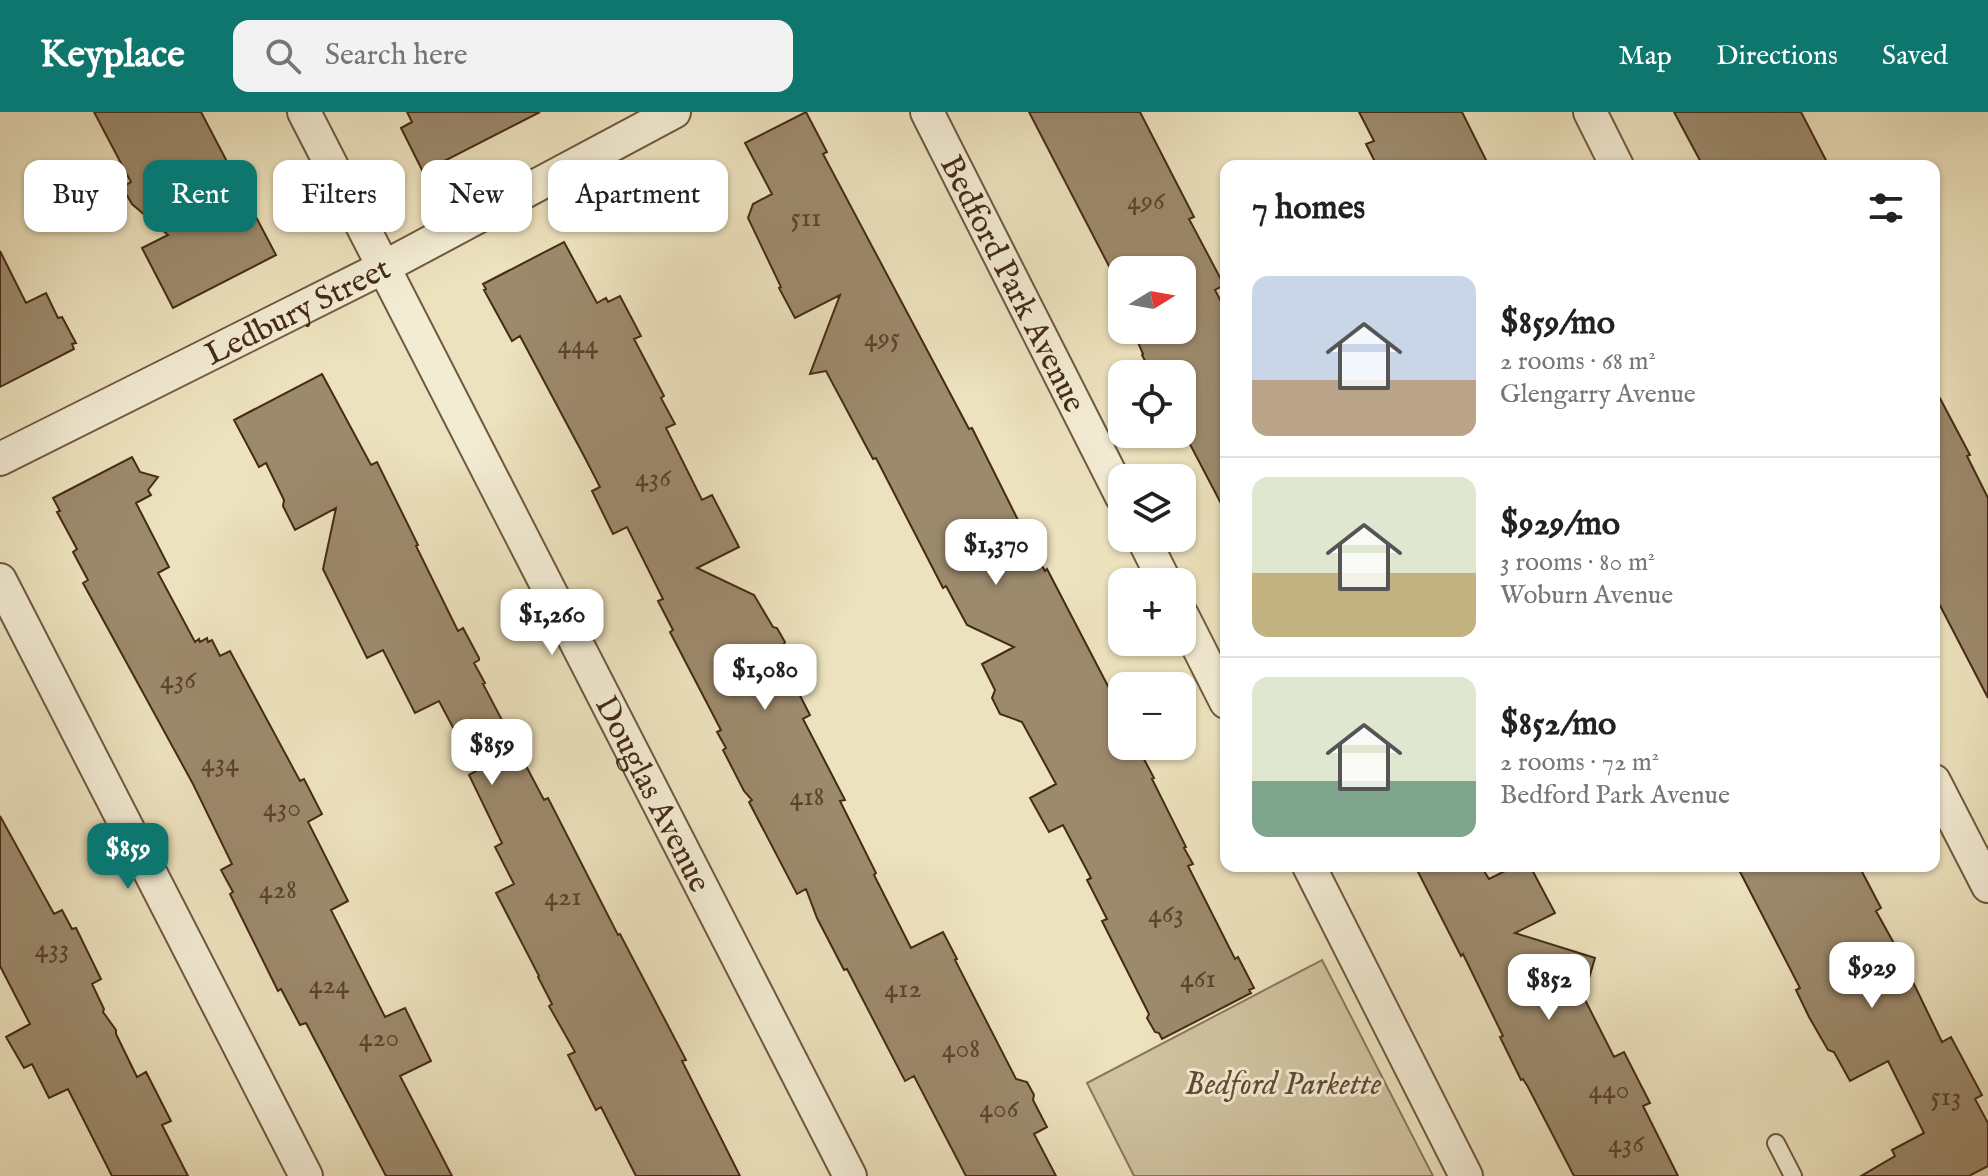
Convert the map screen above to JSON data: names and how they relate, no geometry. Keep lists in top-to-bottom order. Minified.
{"streets":{"street":["Bedford Park Avenue","Ledbury Street","Douglas Avenue"]},"crossings":[["Ledbury Street","Douglas Avenue"]],"parks":["Bedford Parkette"],"house_numbers":["496","511","495","444","436","436","434","418","430","428","421","463","433","461","424","412","420","408","440","513","406","436"],"north":"right","page":{"header":"Keyplace","search":"Search here","nav":["Map","Directions","Saved"],"chip":["Buy","Rent","Filters","New","Apartment"],"heading":"7 homes","map_buttons":["+","−"],"list":[{"name":"$859/mo","note":"2 rooms · 68 m² · Glengarry Avenue"},{"name":"$929/mo","note":"3 rooms · 80 m² · Woburn Avenue"},{"name":"$852/mo","note":"2 rooms · 72 m² · Bedford Park Avenue"}],"price":["$1,370","$1,260","$1,080","$859","$859","$929","$852"]}}
